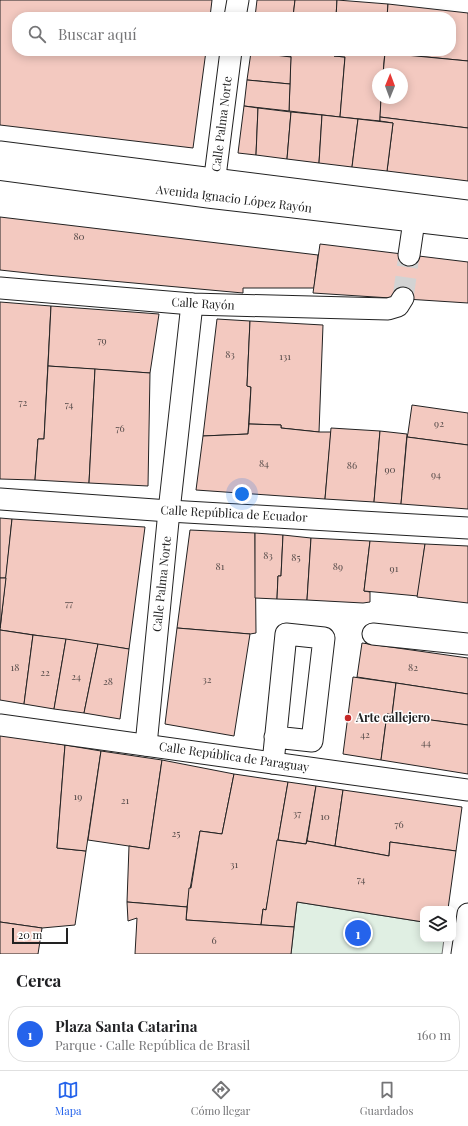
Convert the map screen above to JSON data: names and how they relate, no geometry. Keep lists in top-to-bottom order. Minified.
{"streets":{"main road":["Avenida Ignacio López Rayón"],"street":["Calle Palma Norte","Calle Rayón","Calle República de Ecuador","Calle República de Paraguay"]},"crossings":[["Calle Palma Norte","Avenida Ignacio López Rayón"],["Calle Palma Norte","Calle Rayón"],["Calle Palma Norte","Calle República de Ecuador"],["Calle Palma Norte","Calle República de Paraguay"]],"places":["Arte callejero"],"house_numbers":["80","79","83","131","72","74","92","76","84","86","90","94","83","85","81","89","91","77","18","82","22","24","32","28","42","44","19","21","37","10","76","25","31","74","6"],"scale_bar":"20 m","north":"top","page":{"search":"Buscar aquí","pins":"1","scale":"20 m","heading":"Cerca","list":[{"mark":"1","name":"Plaza Santa Catarina","note":"Parque · Calle República de Brasil","value":"160 m"}],"nav":["Mapa","Cómo llegar","Guardados"]}}
